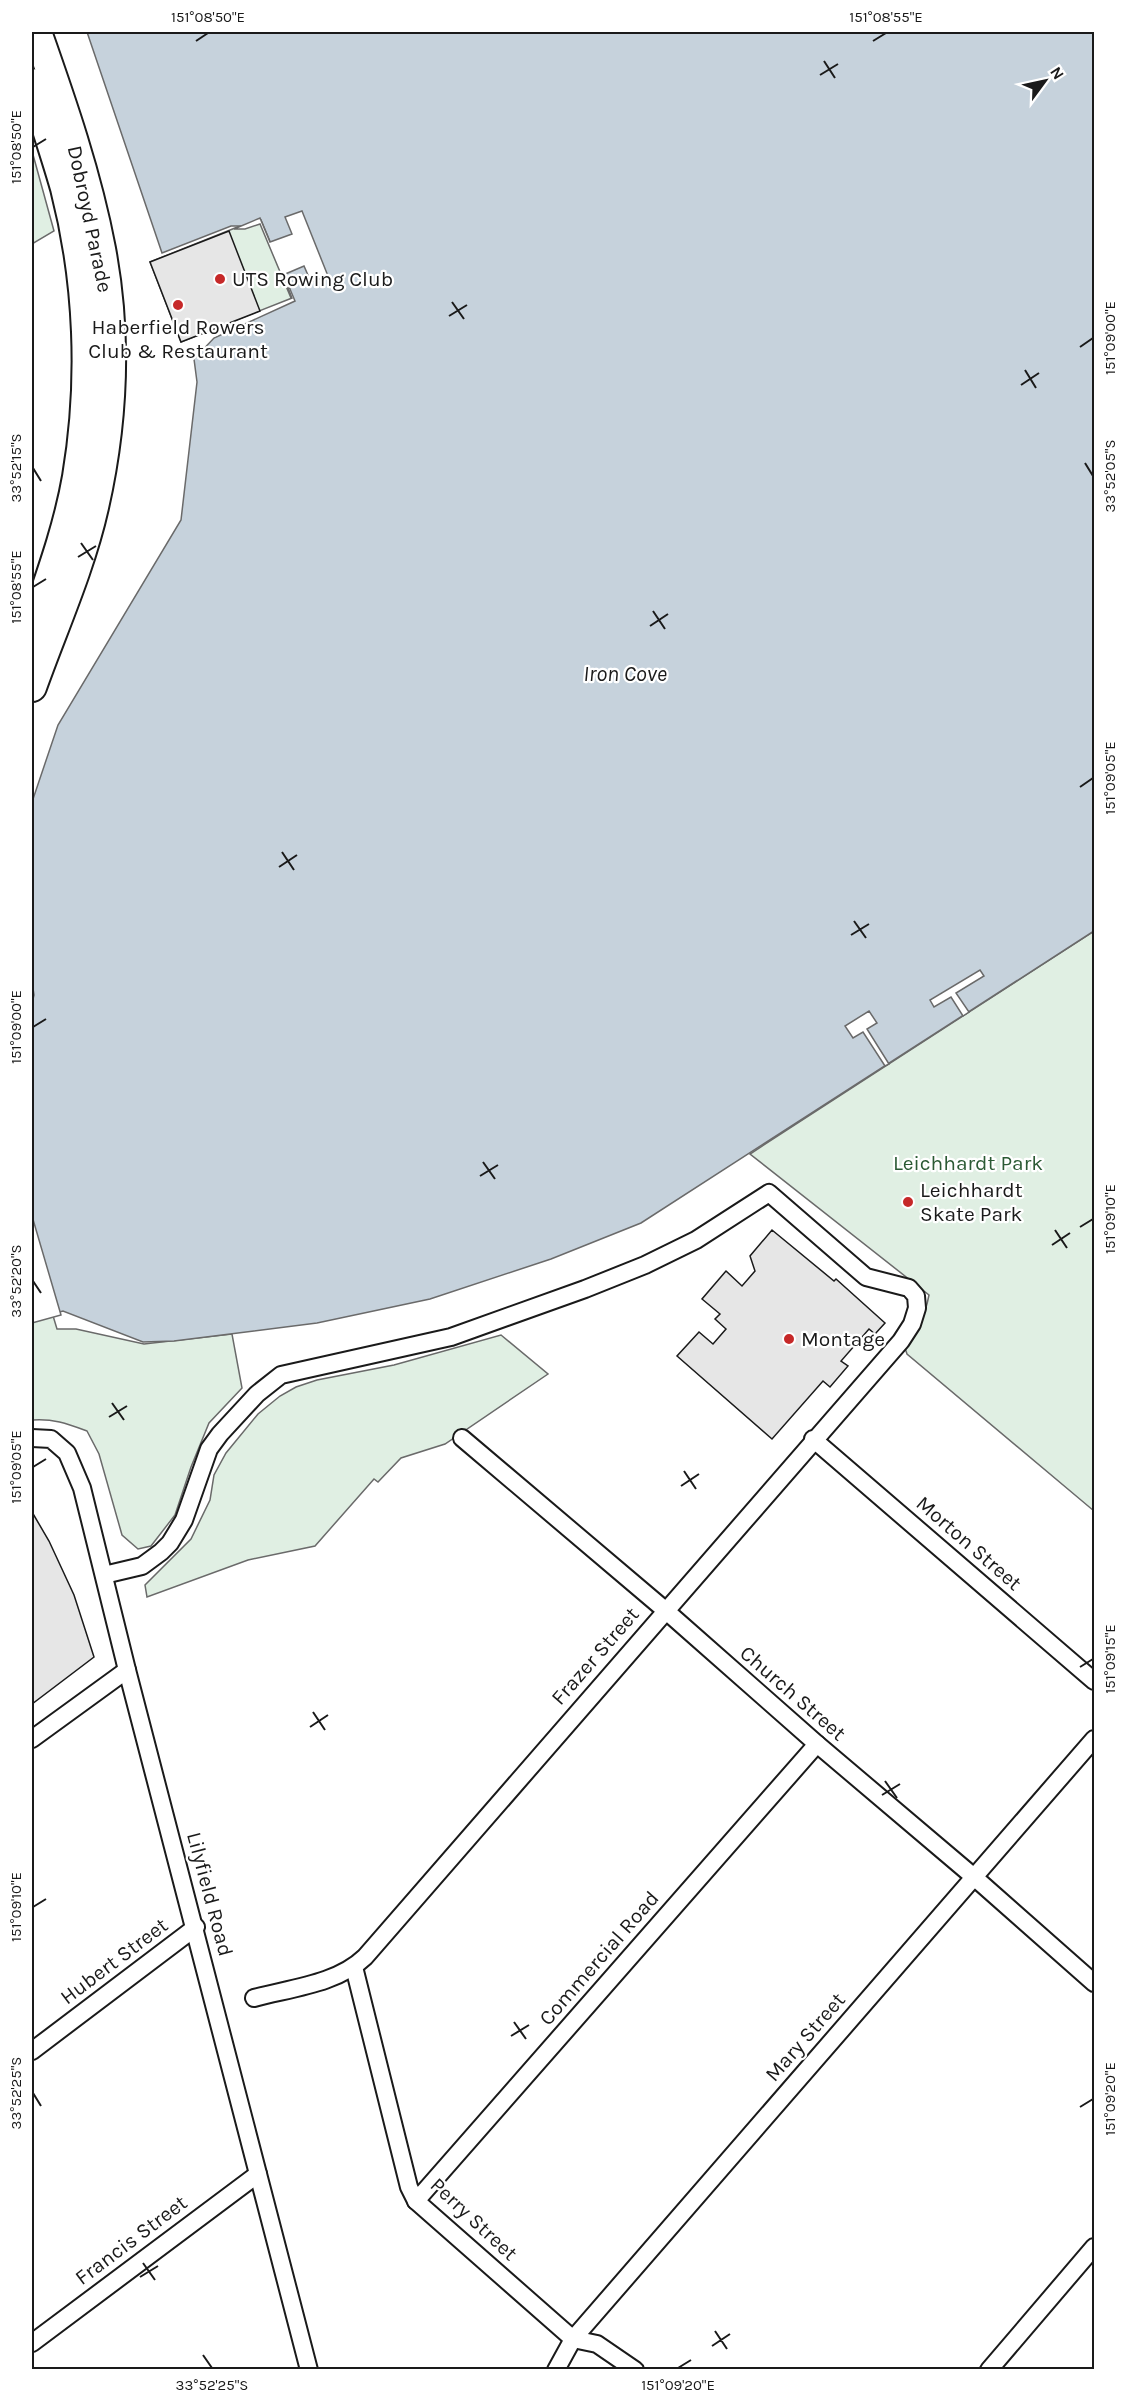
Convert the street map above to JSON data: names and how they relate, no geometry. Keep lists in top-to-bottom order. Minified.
{"streets":{"highway":["Dobroyd Parade"],"street":["Morton Street","Frazer Street","Church Street","Lilyfield Road","Commercial Road","Hubert Street","Mary Street","Perry Street","Francis Street"]},"crossings":[["Morton Street","Frazer Street"],["Frazer Street","Church Street"],["Frazer Street","Lilyfield Road"],["Frazer Street","Perry Street"],["Church Street","Commercial Road"],["Church Street","Mary Street"],["Lilyfield Road","Hubert Street"],["Lilyfield Road","Francis Street"],["Commercial Road","Perry Street"],["Mary Street","Perry Street"]],"water":["Iron Cove"],"parks":["Leichhardt Park"],"places":["UTS Rowing Club","Haberfield Rowers Club & Restaurant","Leichhardt Skate Park","Montage"],"north":"top right","coordinates":["151°08'50\"E","151°08'55\"E","151°09'00\"E","33°52'15\"S","33°52'05\"S","151°09'05\"E","151°09'10\"E","33°52'20\"S","151°09'15\"E","33°52'25\"S","151°09'20\"E"]}
